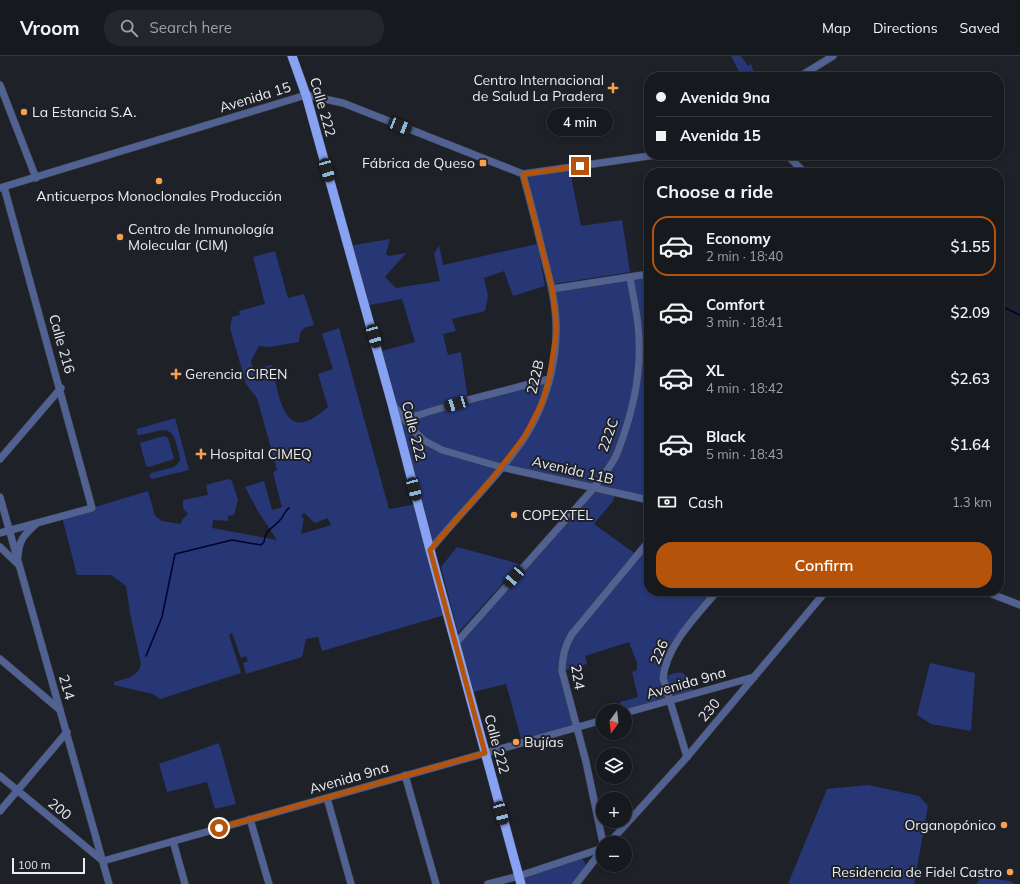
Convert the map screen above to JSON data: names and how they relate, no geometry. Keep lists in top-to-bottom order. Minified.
{"streets":{"main road":["Calle 222"],"street":["Avenida 15","Calle 216","222B","222C","Avenida 11B","226","224","Avenida 9na","214","230","200"]},"crossings":[["Avenida 15","Calle 222"],["Avenida 15","Calle 216"],["Avenida 15","222B"],["Calle 222","222B"],["Calle 222","222C"],["Calle 222","Avenida 11B"],["Calle 222","Avenida 9na"],["222B","Avenida 11B"],["222C","Avenida 11B"],["226","Avenida 9na"],["226","230"],["224","Avenida 9na"],["Avenida 9na","214"],["Avenida 9na","230"],["Avenida 9na","200"],["214","200"]],"places":{"health":["Centro Internacional de Salud La Pradera","Gerencia CIREN","Hospital CIMEQ"],"other":["La Estancia S.A.","Anticuerpos Monoclonales Producción","Centro de Inmunología Molecular (CIM)","COPEXTEL","Bujías","Organopónico","Residencia de Fidel Castro"],"transit":["Fábrica de Queso"]},"scale_bar":"100 m","north":"bottom","page":{"header":"Vroom","search":"Search here","nav":["Map","Directions","Saved"],"banner":["Avenida 9na","Avenida 15"],"bubble":"4 min","heading":"Choose a ride","list":[{"name":"Economy","note":"2 min · 18:40","value":"$1.55"},{"name":"Comfort","note":"3 min · 18:41","value":"$2.09"},{"name":"XL","note":"4 min · 18:42","value":"$2.63"},{"name":"Black","note":"5 min · 18:43","value":"$1.64"}],"pay":["Cash","1.3 km"],"buttons":"Confirm","map_buttons":["+","−"],"scale":"100 m"}}
